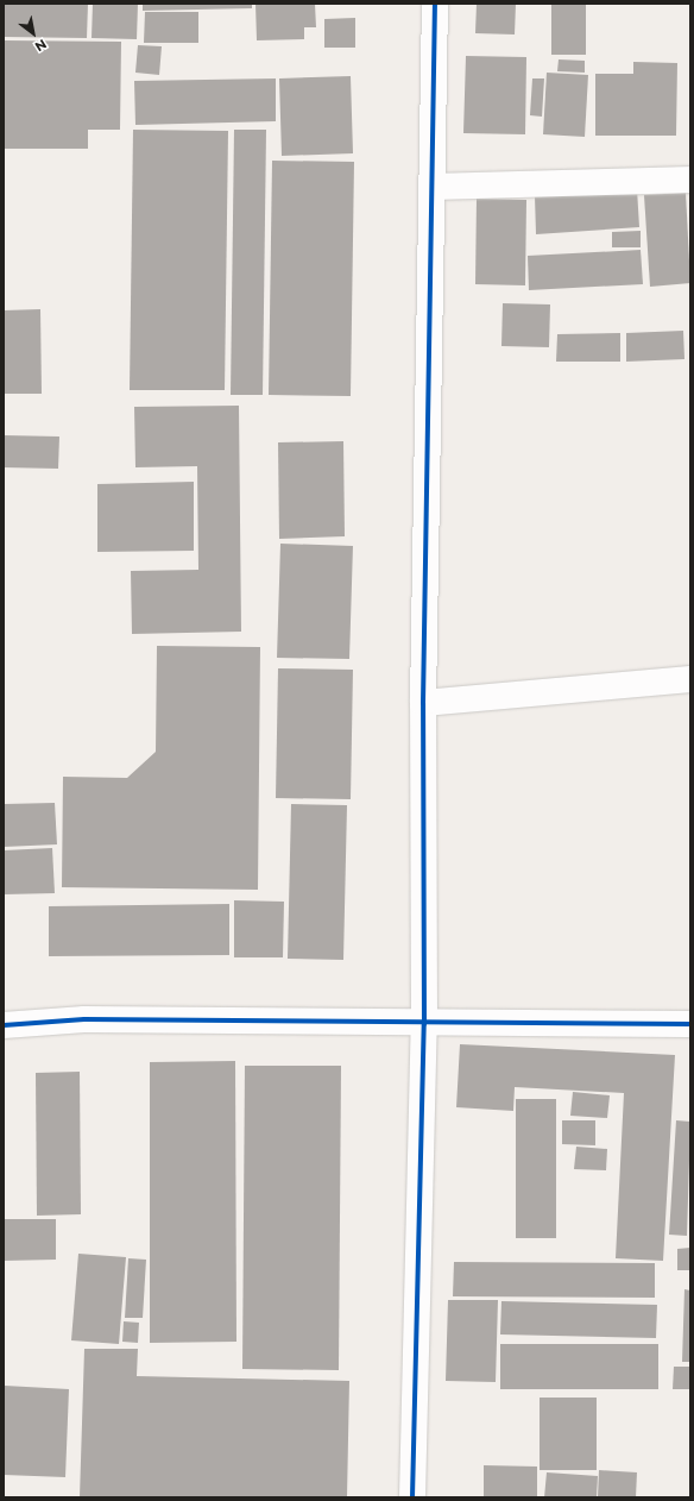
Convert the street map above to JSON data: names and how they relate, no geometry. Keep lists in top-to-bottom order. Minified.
{"north":"bottom right"}
